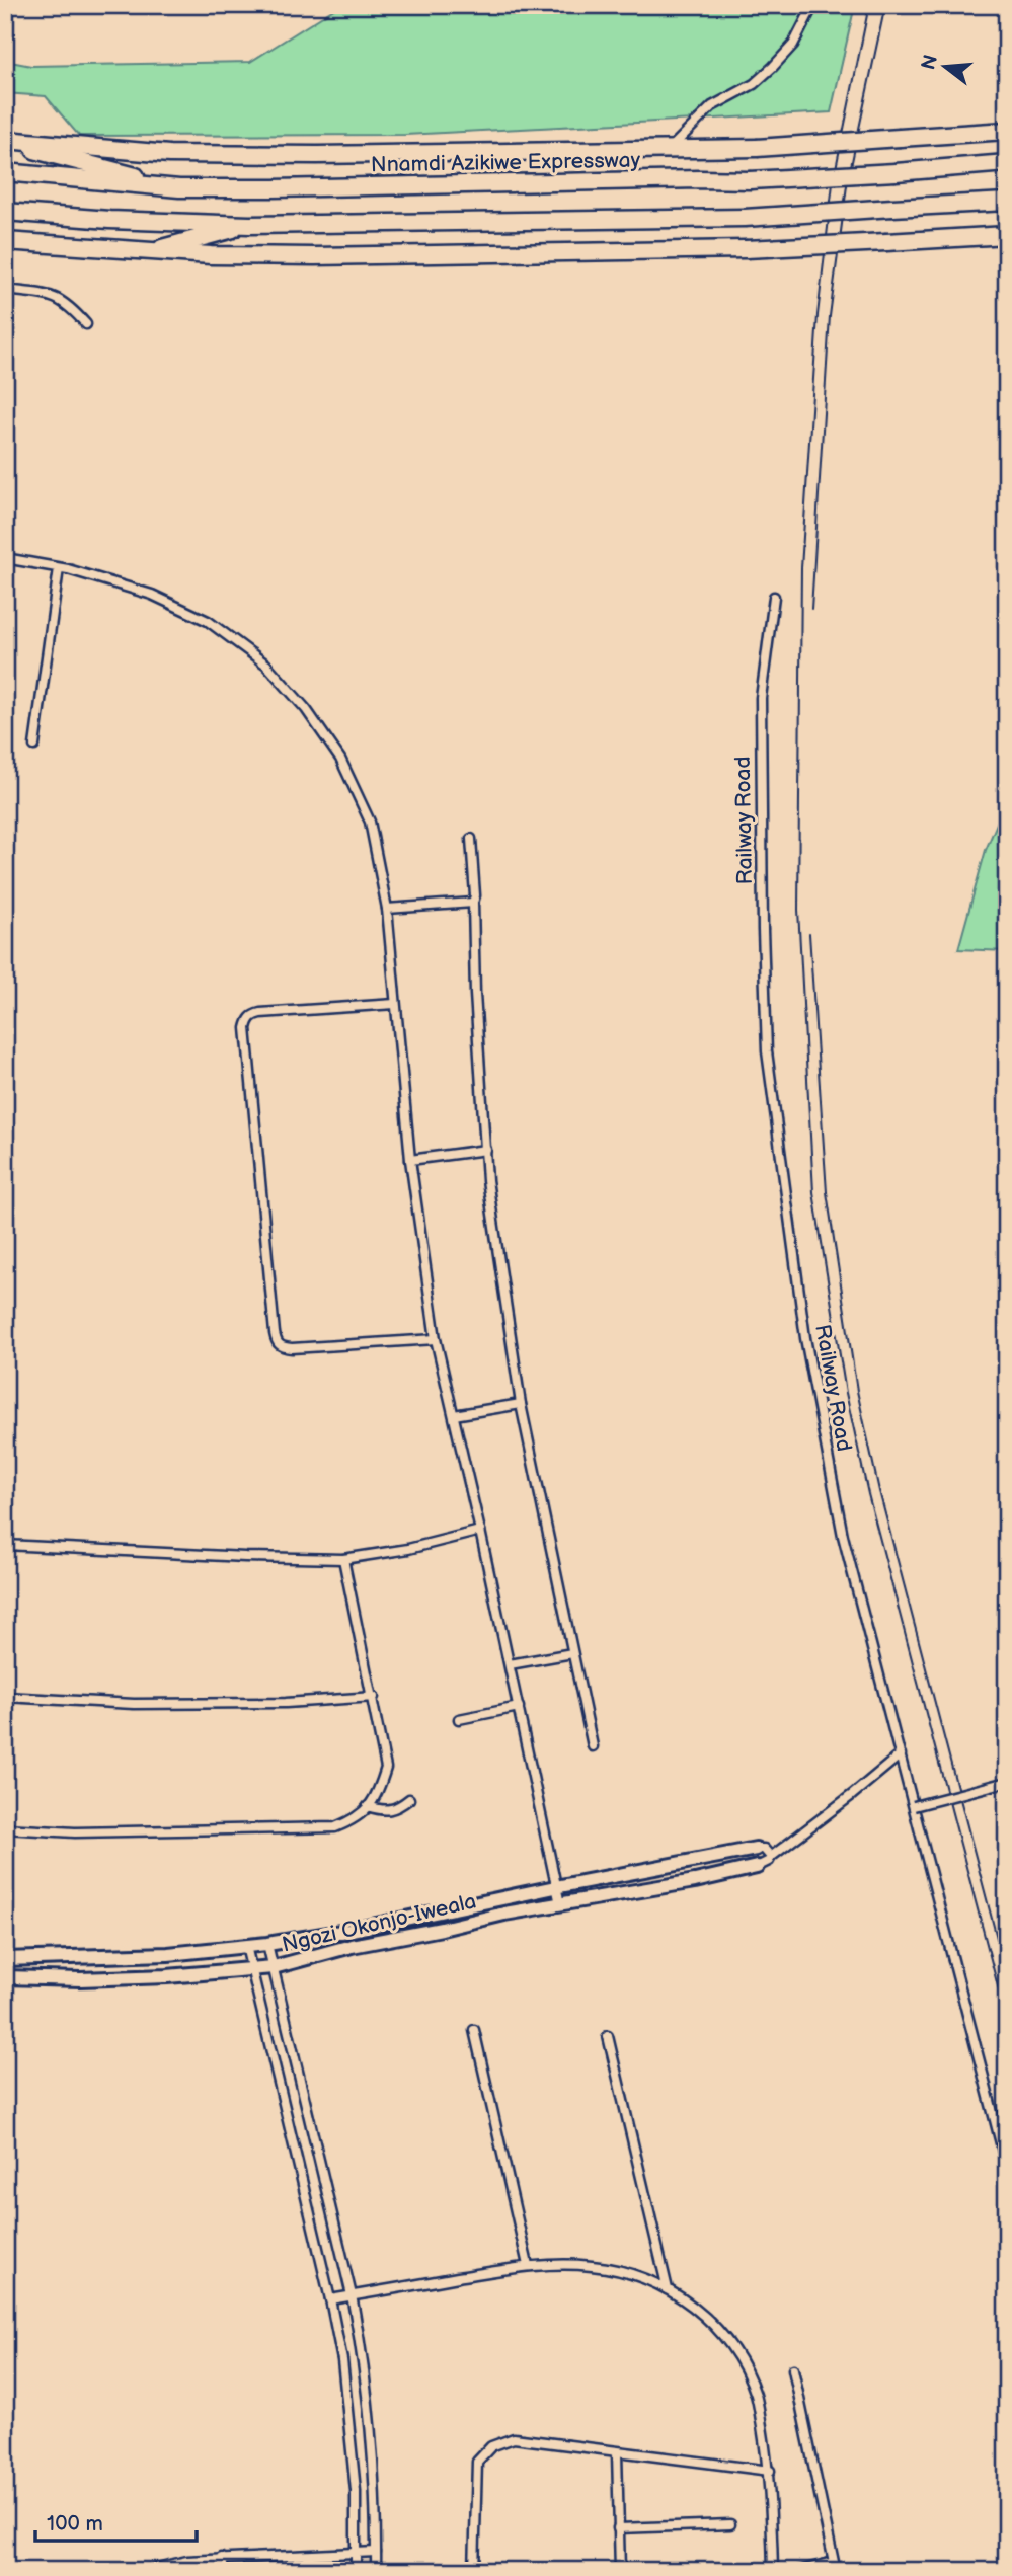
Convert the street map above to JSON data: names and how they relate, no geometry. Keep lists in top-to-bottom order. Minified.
{"streets":{"highway":["Nnamdi Azikiwe Expressway"],"street":["Railway Road","Ngozi Okonjo-Iweala"]},"scale_bar":"100 m","north":"left"}
